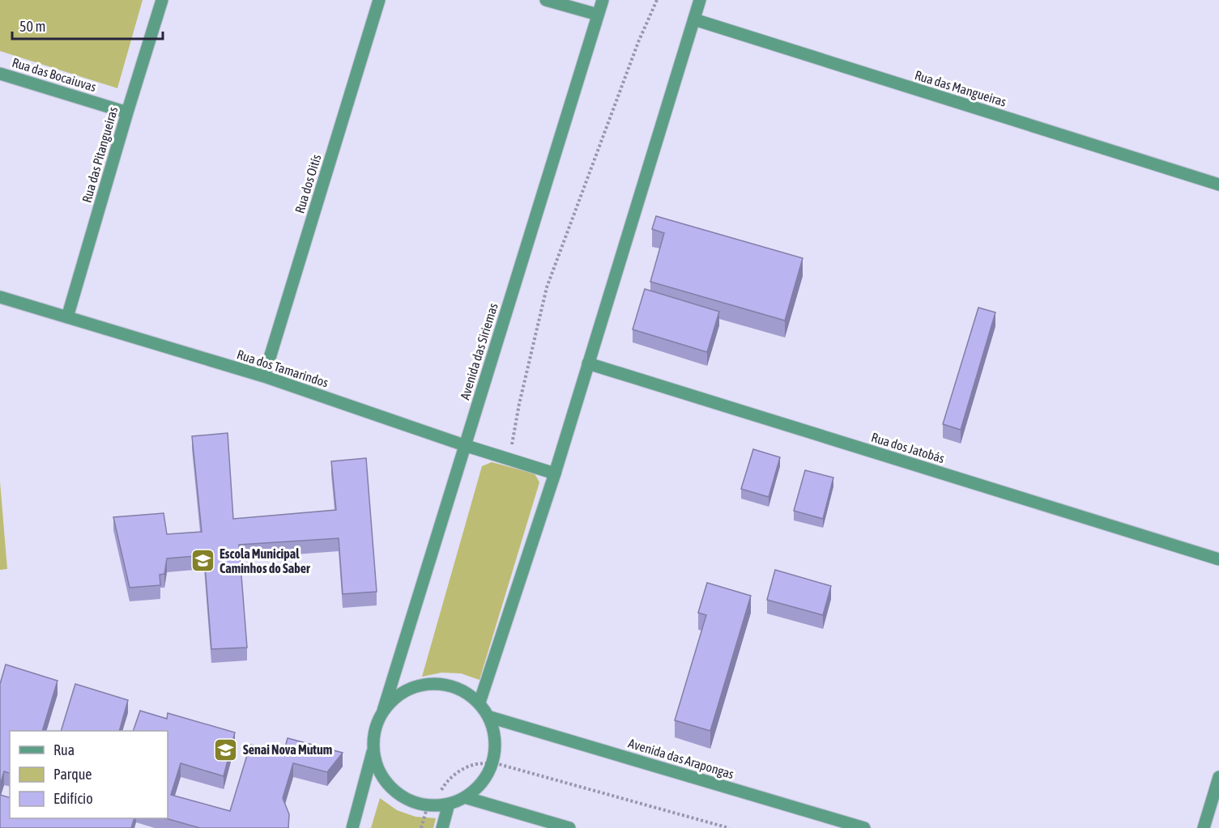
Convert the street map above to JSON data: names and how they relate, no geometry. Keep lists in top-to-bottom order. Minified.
{"streets":{"street":["Rua das Bocaiuvas","Rua das Mangueiras","Rua das Pitangueiras","Rua dos Oitís","Avenida das Siriemas","Rua dos Tamarindos","Rua dos Jatobás","Avenida das Arapongas"]},"crossings":[["Rua das Bocaiuvas","Rua das Pitangueiras"],["Rua das Pitangueiras","Rua dos Tamarindos"],["Rua dos Oitís","Rua dos Tamarindos"],["Avenida das Siriemas","Rua dos Tamarindos"],["Avenida das Siriemas","Avenida das Arapongas"]],"places":{"school or university":["Escola Municipal Caminhos do Saber","Senai Nova Mutum"]},"legend":["Rua","Parque","Edifício"],"scale_bar":"50 m"}
